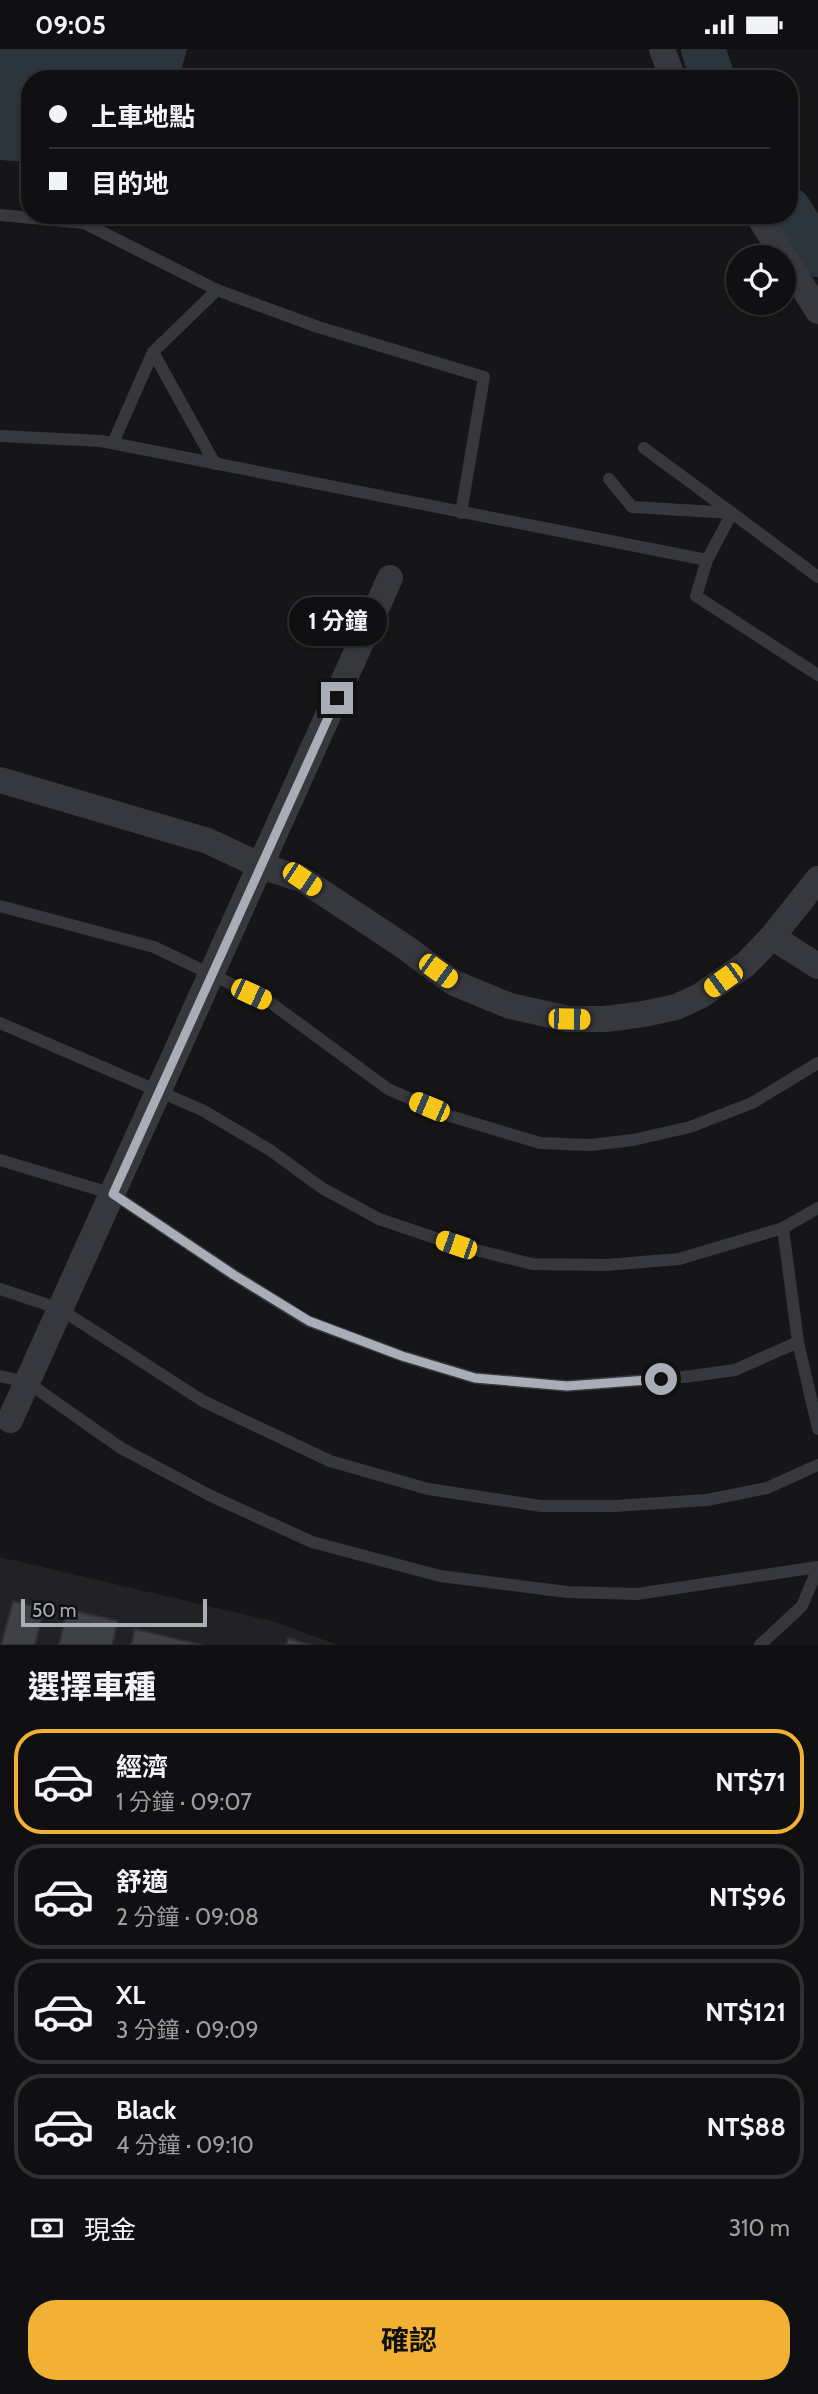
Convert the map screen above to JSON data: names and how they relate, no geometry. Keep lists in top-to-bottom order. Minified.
{"scale_bar":"50 m","page":{"status":"09:05","banner":["上車地點","目的地"],"bubble":"1 分鐘","scale":"50 m","heading":"選擇車種","list":[{"name":"經濟","note":"1 分鐘 · 09:07","value":"NT$71"},{"name":"舒適","note":"2 分鐘 · 09:08","value":"NT$96"},{"name":"XL","note":"3 分鐘 · 09:09","value":"NT$121"},{"name":"Black","note":"4 分鐘 · 09:10","value":"NT$88"}],"pay":["現金","310 m"],"buttons":"確認"}}
